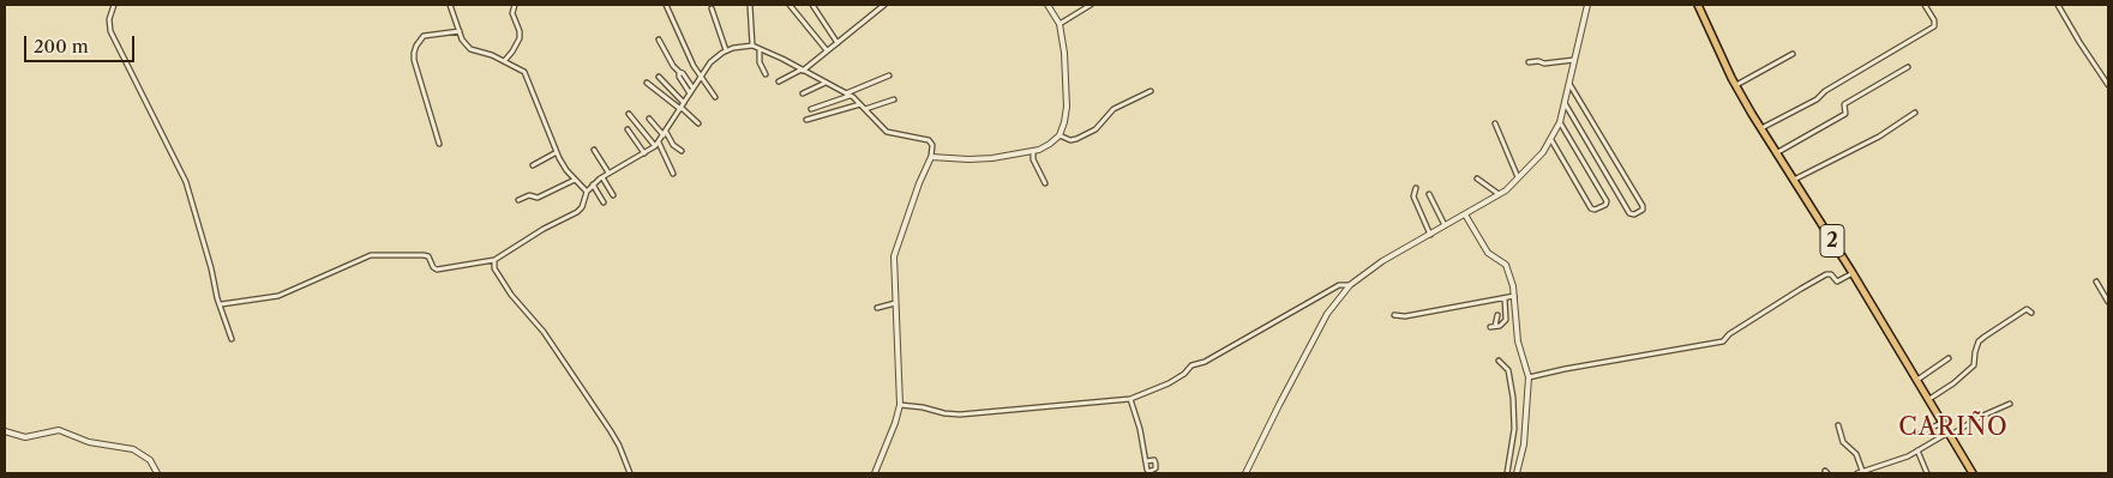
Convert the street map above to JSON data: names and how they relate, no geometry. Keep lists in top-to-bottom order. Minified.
{"streets":{"highway":["2"]},"districts":["CARIÑO"],"scale_bar":"200 m"}
